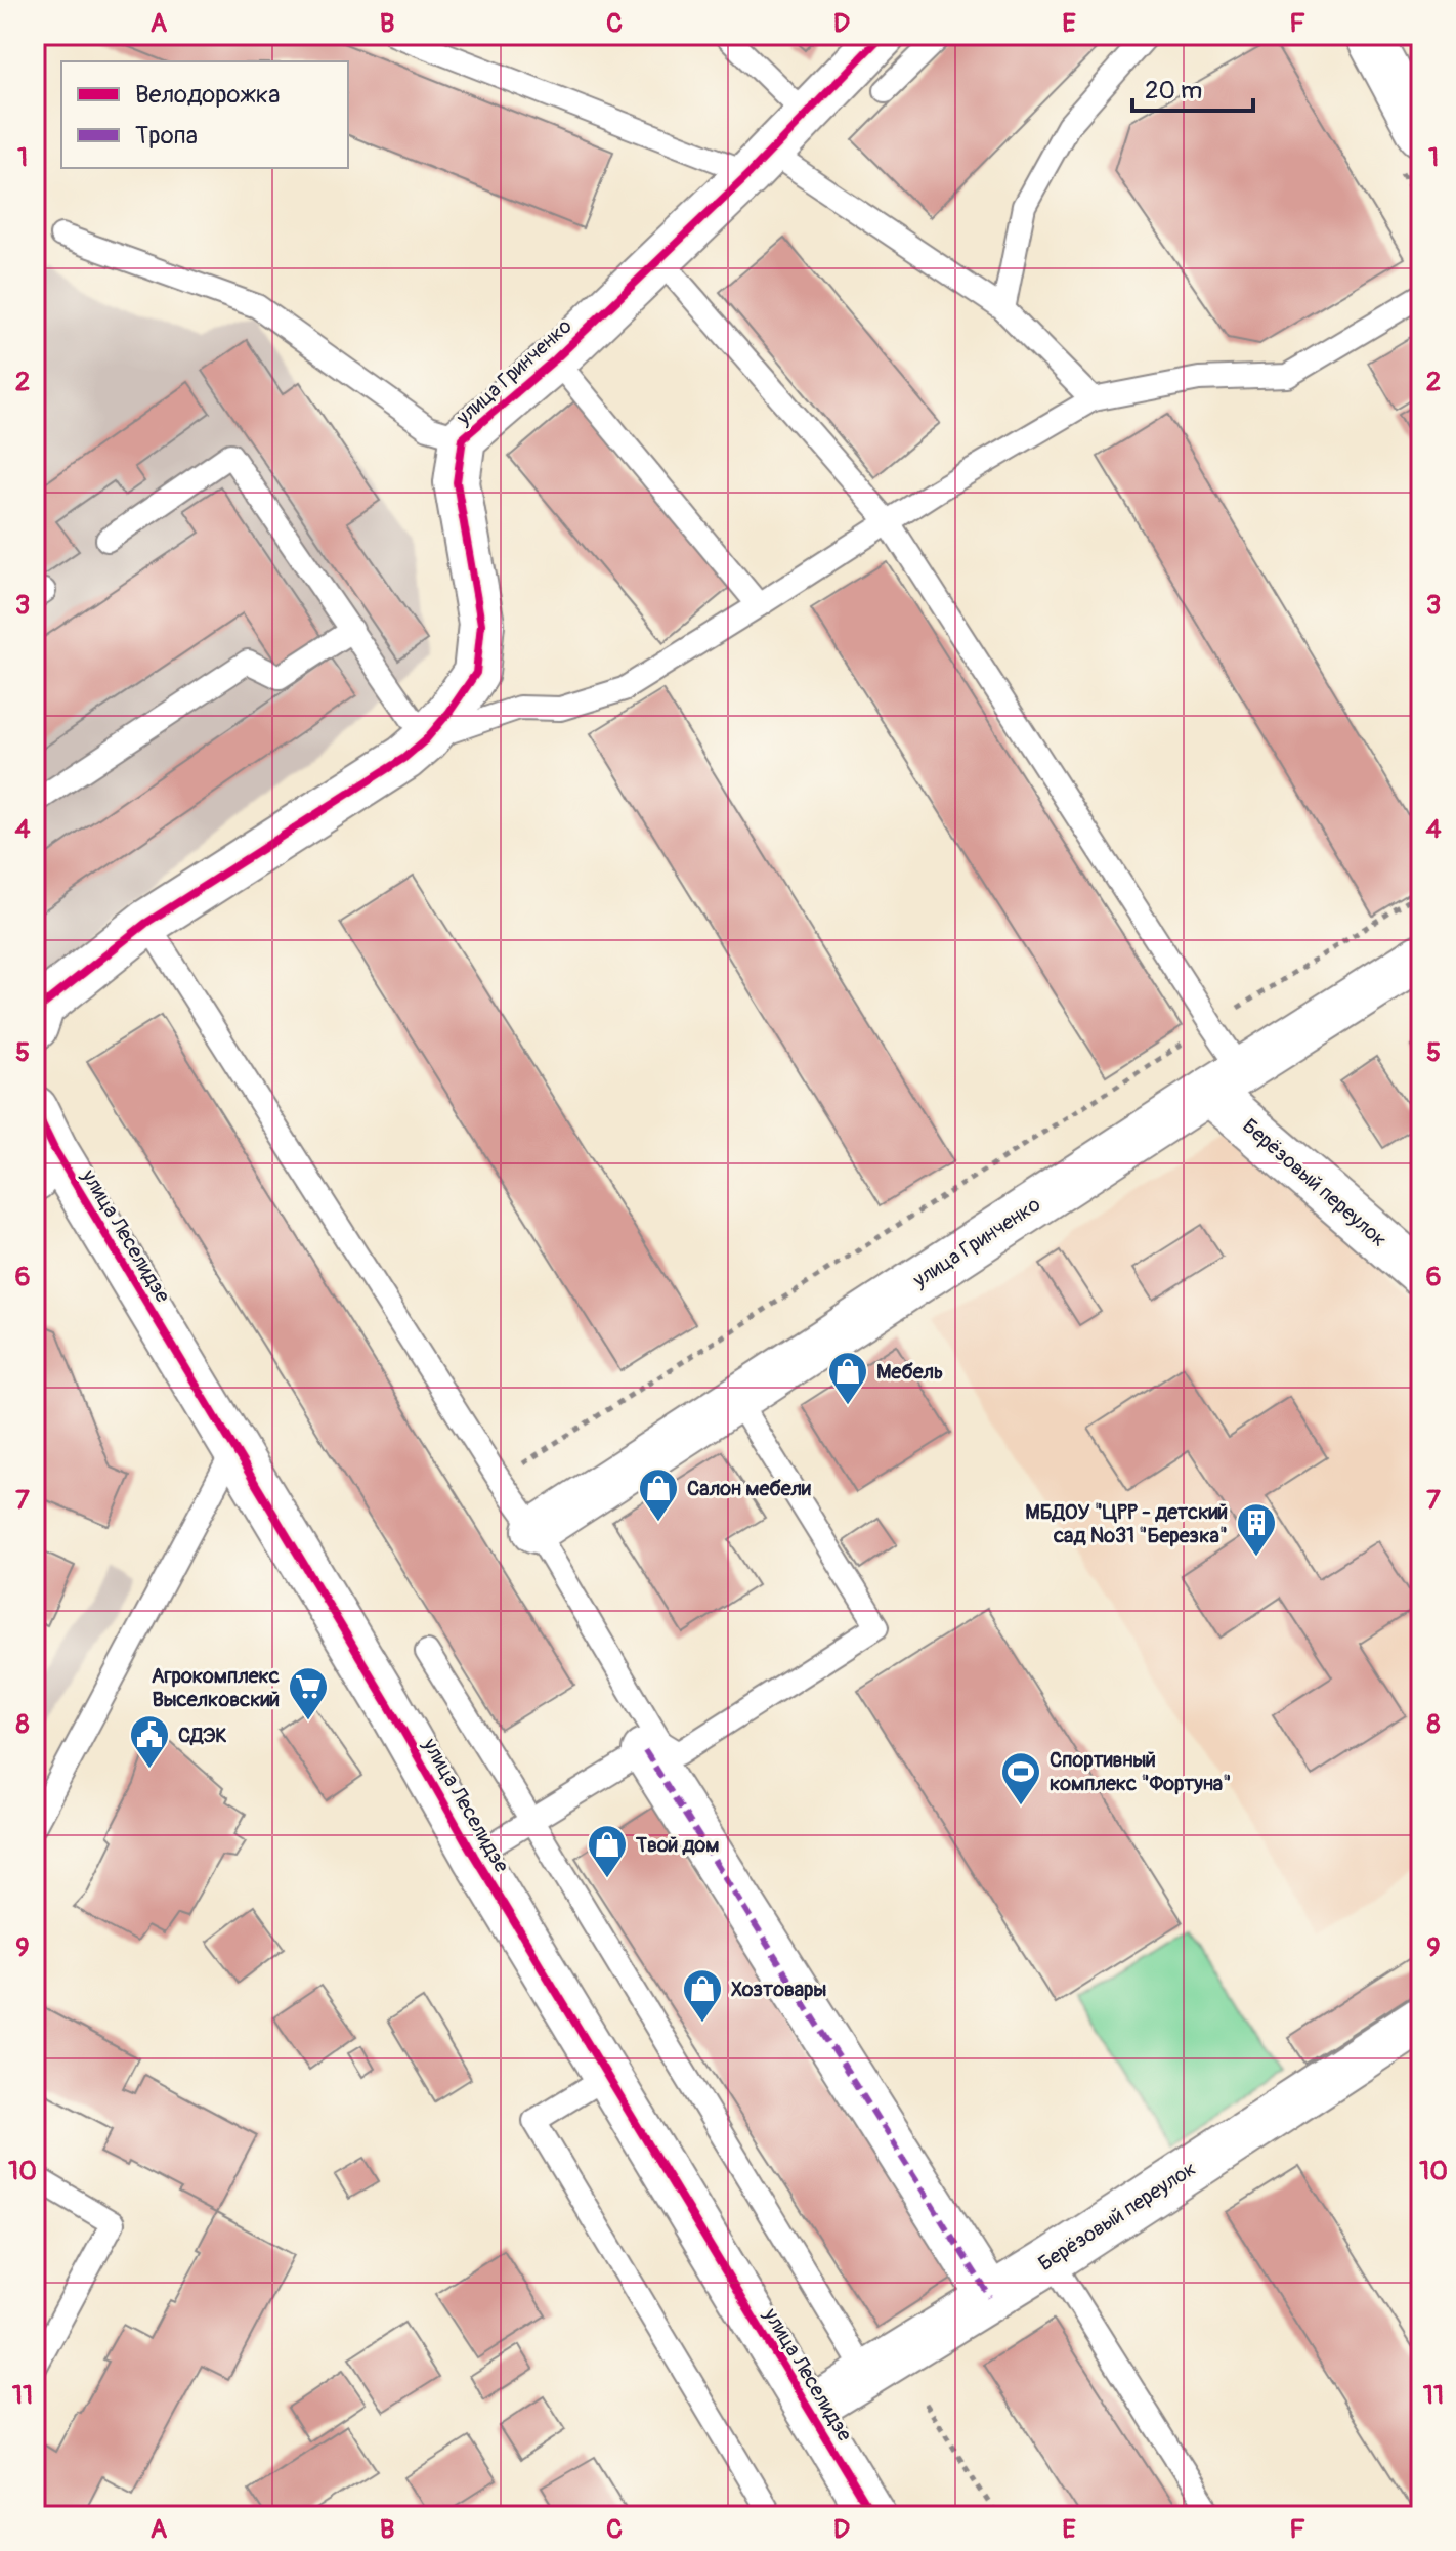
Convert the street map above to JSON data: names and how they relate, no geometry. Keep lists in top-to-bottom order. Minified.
{"streets":{"street":["улица Гринченко","Берёзовый переулок","улица Леселидзе"]},"crossings":[["улица Гринченко","Берёзовый переулок"],["Берёзовый переулок","улица Леселидзе"]],"places":{"shop":["Мебель","Салон мебели","Твой дом","Хозтовары"],"building":["МБДОУ \"ЦРР - детский сад №31 \"Березка\""],"supermarket":["Агрокомплекс Выселковский"],"public building":["СДЭК"],"sports":["Спортивный комплекс \"Фортуна\""]},"legend":["Велодорожка","Тропа"],"scale_bar":"20 m","grid":{"columns":["A","B","C","D","E","F"],"rows":["1","2","3","4","5","6","7","8","9","10","11"]}}
